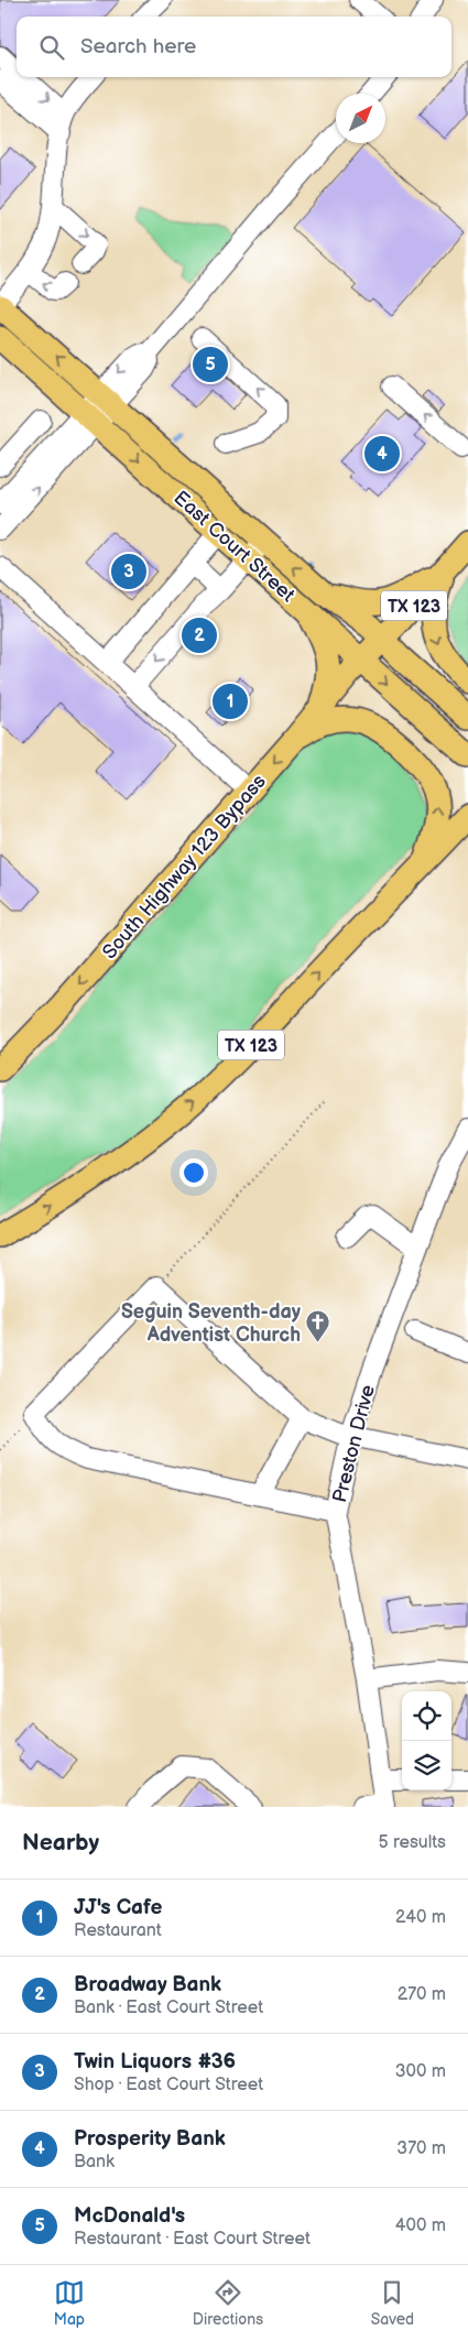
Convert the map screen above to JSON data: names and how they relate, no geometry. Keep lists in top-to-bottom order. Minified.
{"streets":{"main road":["East Court Street","TX 123","South Highway 123 Bypass"],"street":["Preston Drive"]},"crossings":[["East Court Street","TX 123"],["East Court Street","South Highway 123 Bypass"],["TX 123","South Highway 123 Bypass"]],"places":{"church":["Seguin Seventh-day Adventist Church"]},"north":"top right","page":{"search":"Search here","pins":["5","4","3","2","1"],"heading":["Nearby","5 results"],"list":[{"mark":"1","name":"JJ's Cafe","note":"Restaurant","value":"240 m"},{"mark":"2","name":"Broadway Bank","note":"Bank · East Court Street","value":"270 m"},{"mark":"3","name":"Twin Liquors #36","note":"Shop · East Court Street","value":"300 m"},{"mark":"4","name":"Prosperity Bank","note":"Bank","value":"370 m"},{"mark":"5","name":"McDonald's","note":"Restaurant · East Court Street","value":"400 m"}],"nav":["Map","Directions","Saved"]}}
